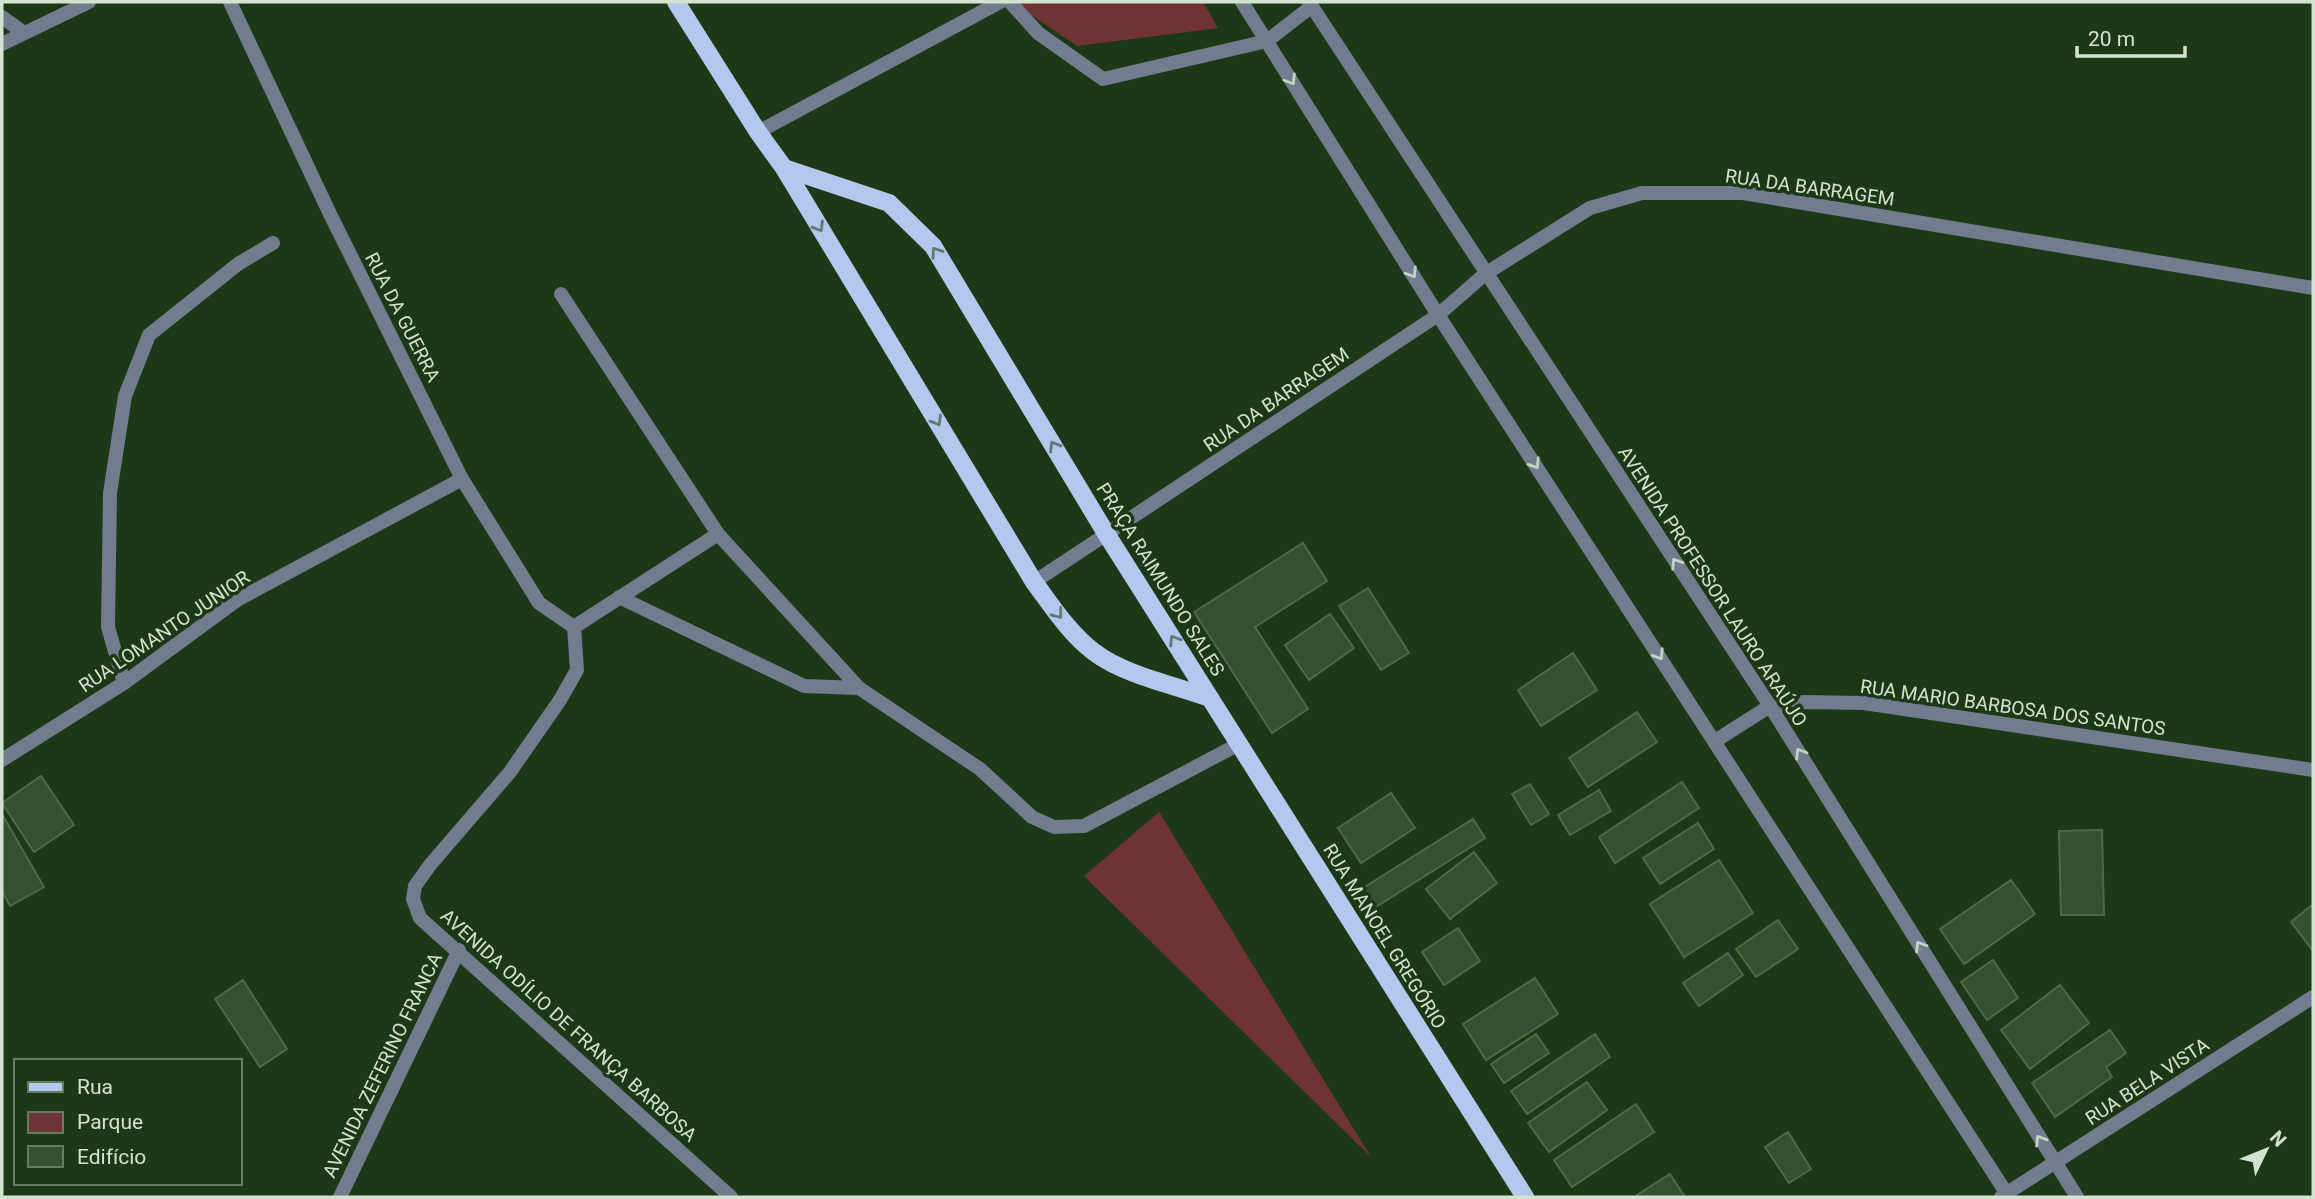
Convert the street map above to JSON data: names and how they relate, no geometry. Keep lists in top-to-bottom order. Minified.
{"streets":{"main road":["PRAÇA RAIMUNDO SALES","RUA MANOEL GREGÓRIO"],"street":["RUA DA BARRAGEM","RUA DA GUERRA","AVENIDA PROFESSOR LAURO ARAÚJO","RUA LOMANTO JUNIOR","RUA MARIO BARBOSA DOS SANTOS","AVENIDA ODÍLIO DE FRANÇA BARBOSA","AVENIDA ZEFERINO FRANCA","RUA BELA VISTA"]},"crossings":[["RUA DA BARRAGEM","PRAÇA RAIMUNDO SALES"],["RUA DA BARRAGEM","AVENIDA PROFESSOR LAURO ARAÚJO"],["RUA DA GUERRA","RUA LOMANTO JUNIOR"],["RUA DA GUERRA","AVENIDA ODÍLIO DE FRANÇA BARBOSA"],["PRAÇA RAIMUNDO SALES","RUA MANOEL GREGÓRIO"],["AVENIDA PROFESSOR LAURO ARAÚJO","RUA MARIO BARBOSA DOS SANTOS"],["AVENIDA PROFESSOR LAURO ARAÚJO","RUA BELA VISTA"],["AVENIDA ODÍLIO DE FRANÇA BARBOSA","AVENIDA ZEFERINO FRANCA"]],"legend":["Rua","Parque","Edifício"],"scale_bar":"20 m","north":"top right"}
